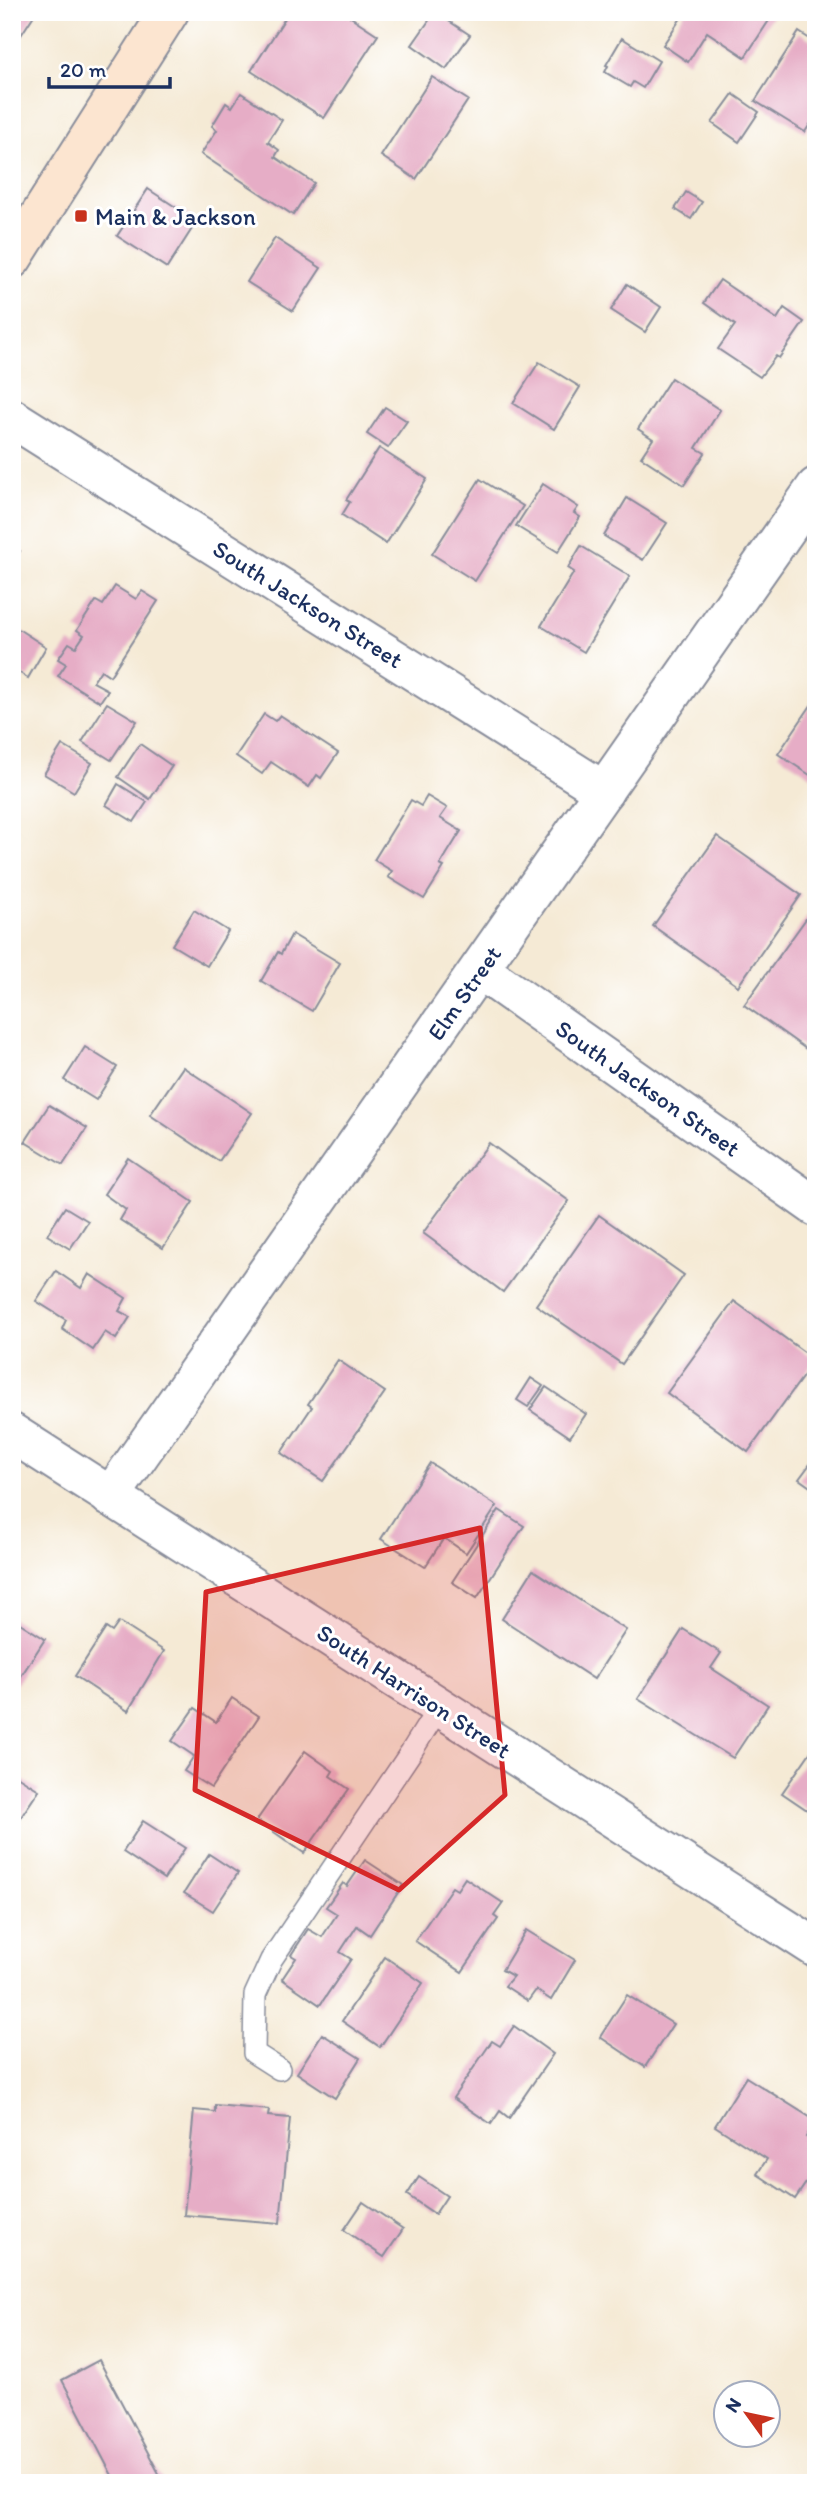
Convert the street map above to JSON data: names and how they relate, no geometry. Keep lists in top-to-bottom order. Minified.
{"streets":{"street":["South Jackson Street","Elm Street","South Harrison Street"]},"crossings":[["South Jackson Street","Elm Street"],["Elm Street","South Harrison Street"]],"places":{"transit":["Main & Jackson"]},"scale_bar":"20 m","north":"top left"}
